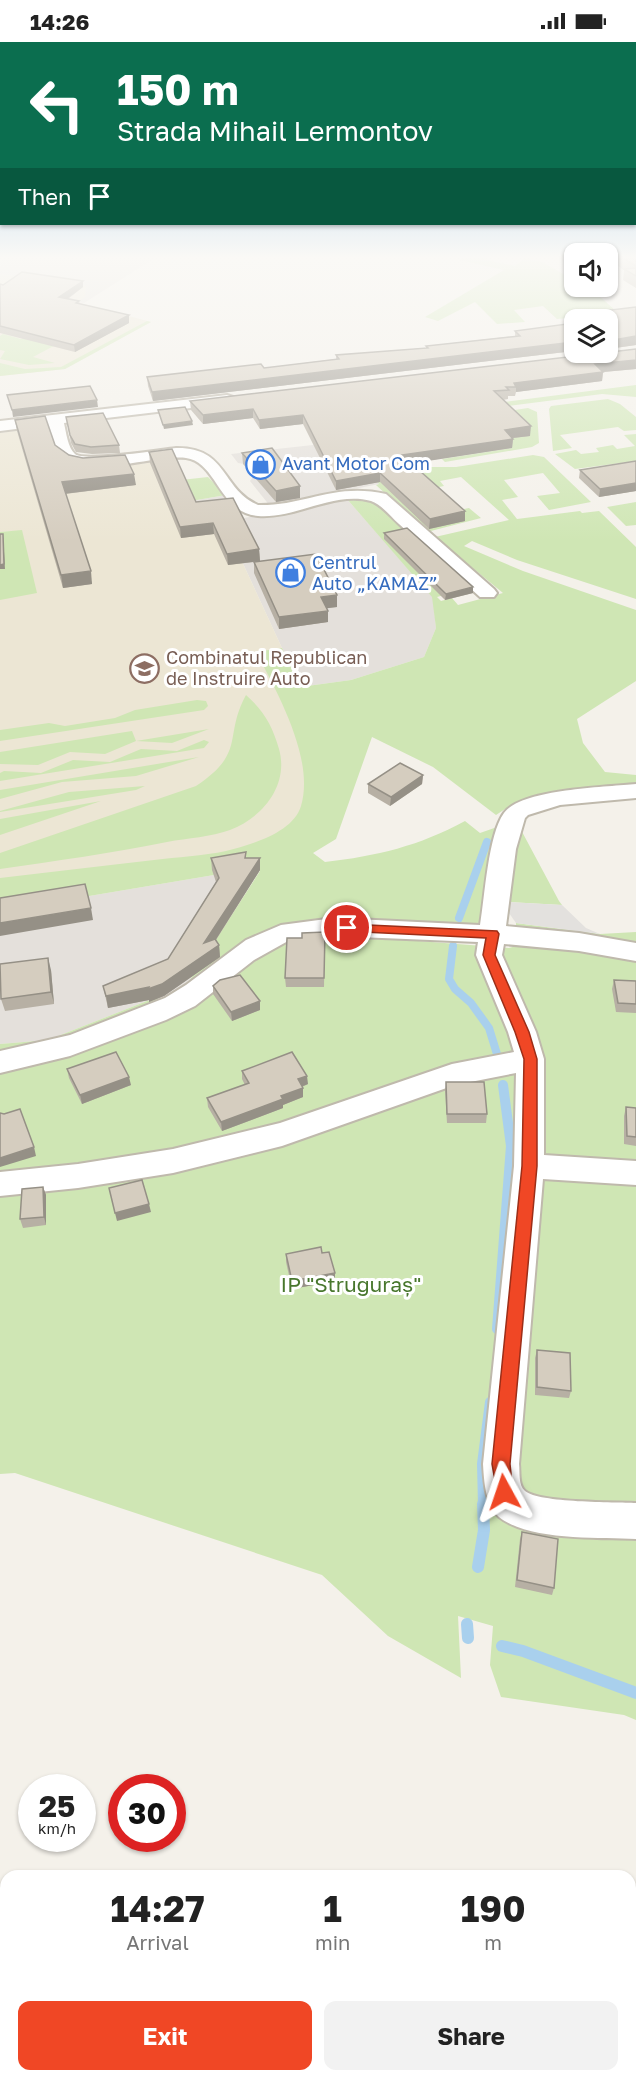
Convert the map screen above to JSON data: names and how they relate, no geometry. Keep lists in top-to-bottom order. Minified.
{"parks":["IP \"Struguraș\""],"places":{"shop":["Avant Motor Com","Centrul Auto „KAMAZ”"],"school or university":["Combinatul Republican de Instruire Auto"]},"page":{"status":"14:26","turn":["150 m","Strada Mihail Lermontov"],"then":"Then","speed":"25 km/h","limit":"30","eta":["14:27","Arrival","1","min","190","m"],"buttons":["Exit","Share"]}}
